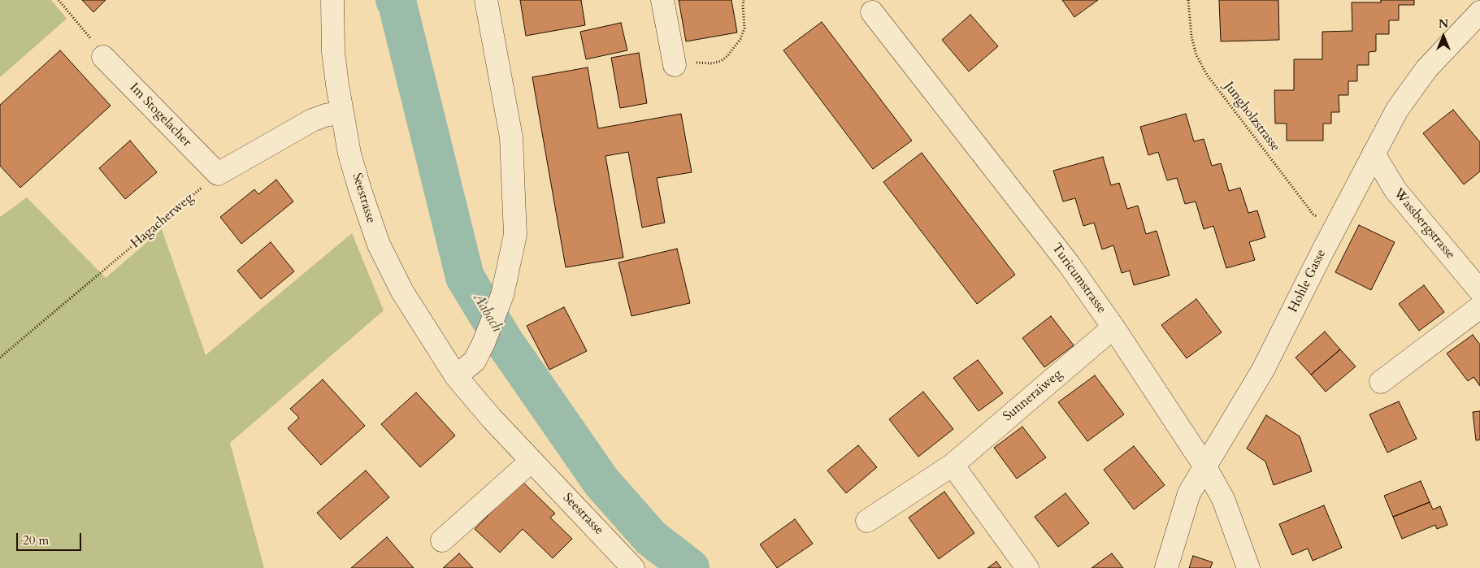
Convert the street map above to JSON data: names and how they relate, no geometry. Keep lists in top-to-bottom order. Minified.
{"streets":{"street":["Im Stogelacher","Seestrasse","Wassbergstrasse","Turicumstrasse","Hohle Gasse","Sunneraiweg"],"path":["Jungholzstrasse","Hagacherweg"]},"crossings":[["Im Stogelacher","Hagacherweg"],["Jungholzstrasse","Hohle Gasse"],["Wassbergstrasse","Hohle Gasse"],["Turicumstrasse","Hohle Gasse"],["Turicumstrasse","Sunneraiweg"]],"water":["Aabach"],"scale_bar":"20 m","north":"top"}
